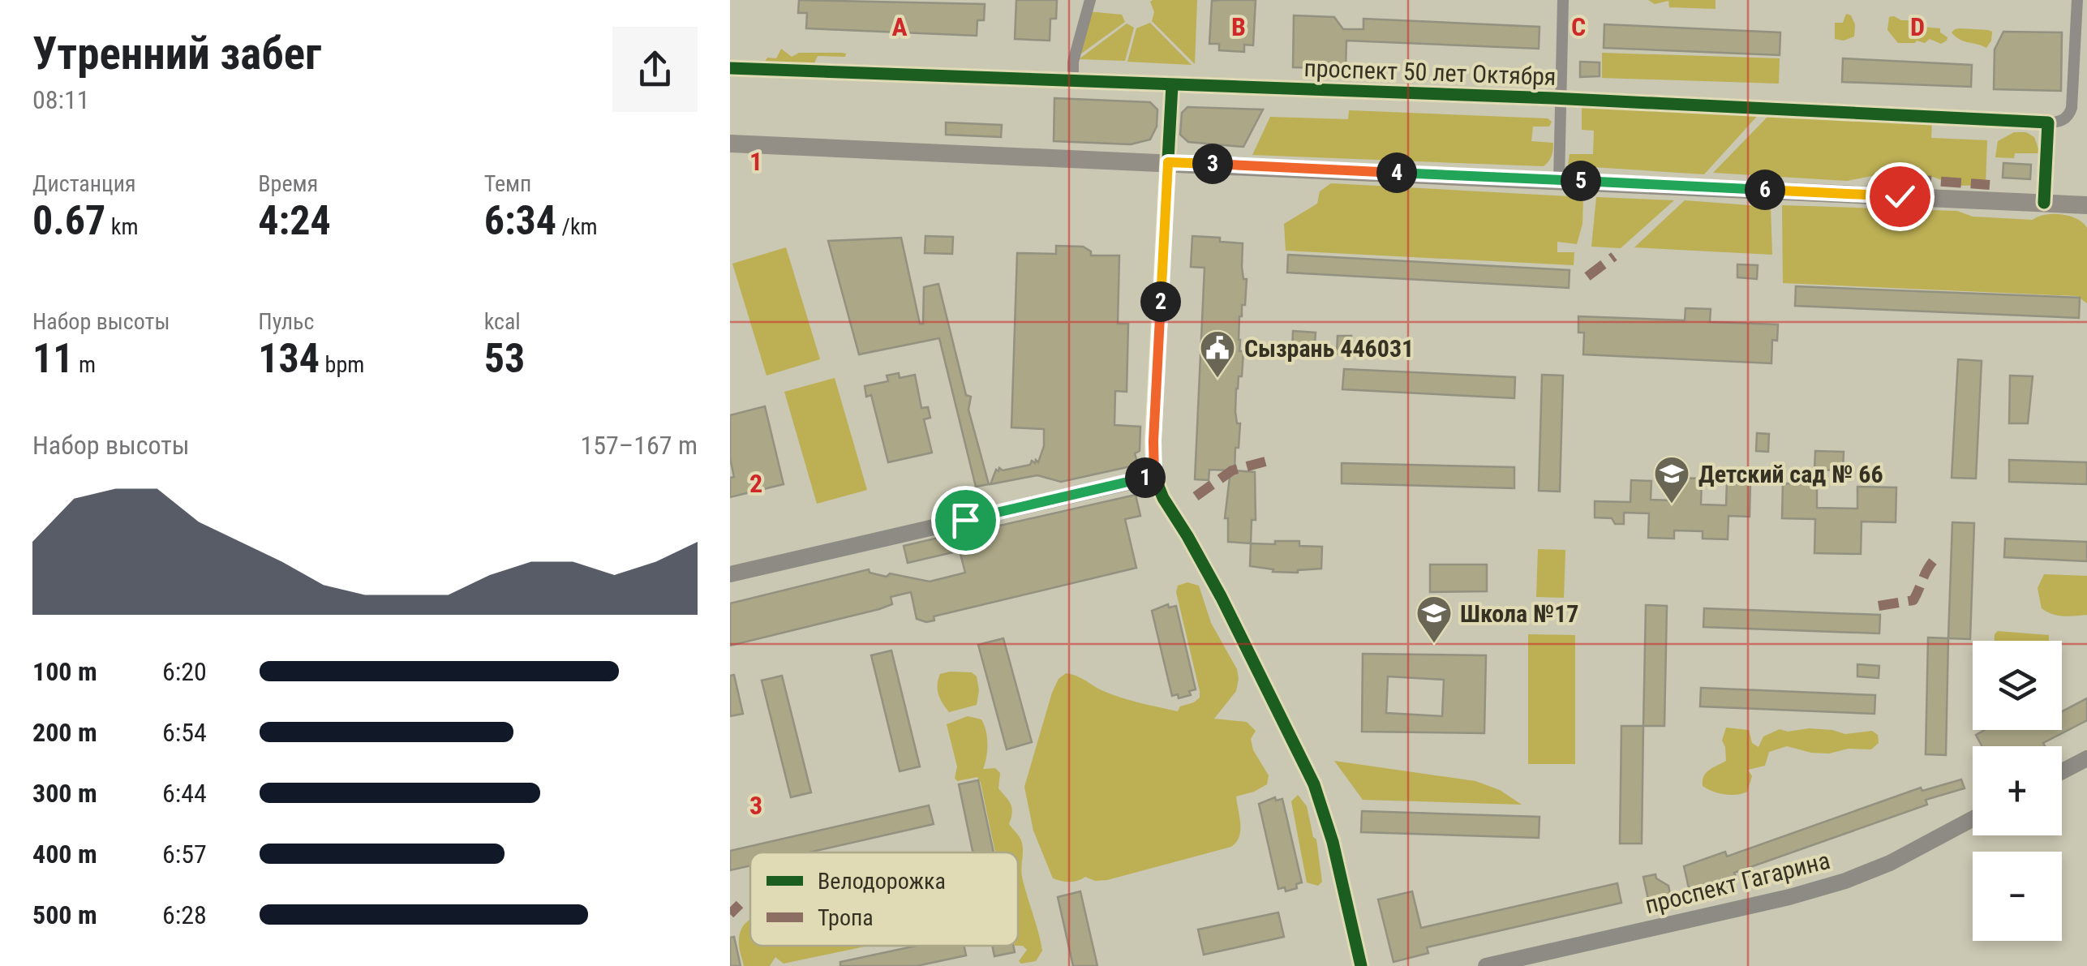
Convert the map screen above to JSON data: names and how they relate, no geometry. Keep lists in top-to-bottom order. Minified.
{"streets":{"street":["проспект 50 лет Октября","проспект Гагарина"]},"places":{"public building":["Сызрань 446031"],"school or university":["Детский сад № 66","Школа №17"]},"legend":["Велодорожка","Тропа"],"page":{"heading":["Утренний забег","08:11"],"stats":[["Дистанция","0.67 km"],["Время","4:24"],["Темп","6:34 /km"],["Набор высоты","11 m"],["Пульс","134 bpm"],["kcal","53"]],"pins":["3","4","5","6","2","1"],"chart":["Набор высоты","157–167 m"],"list":[{"name":"100 m","note":"6:20"},{"name":"200 m","note":"6:54"},{"name":"300 m","note":"6:44"},{"name":"400 m","note":"6:57"},{"name":"500 m","note":"6:28"}],"map_buttons":["+","−"]},"grid":{"columns":["A","B","C","D"],"rows":["1","2","3"]}}
